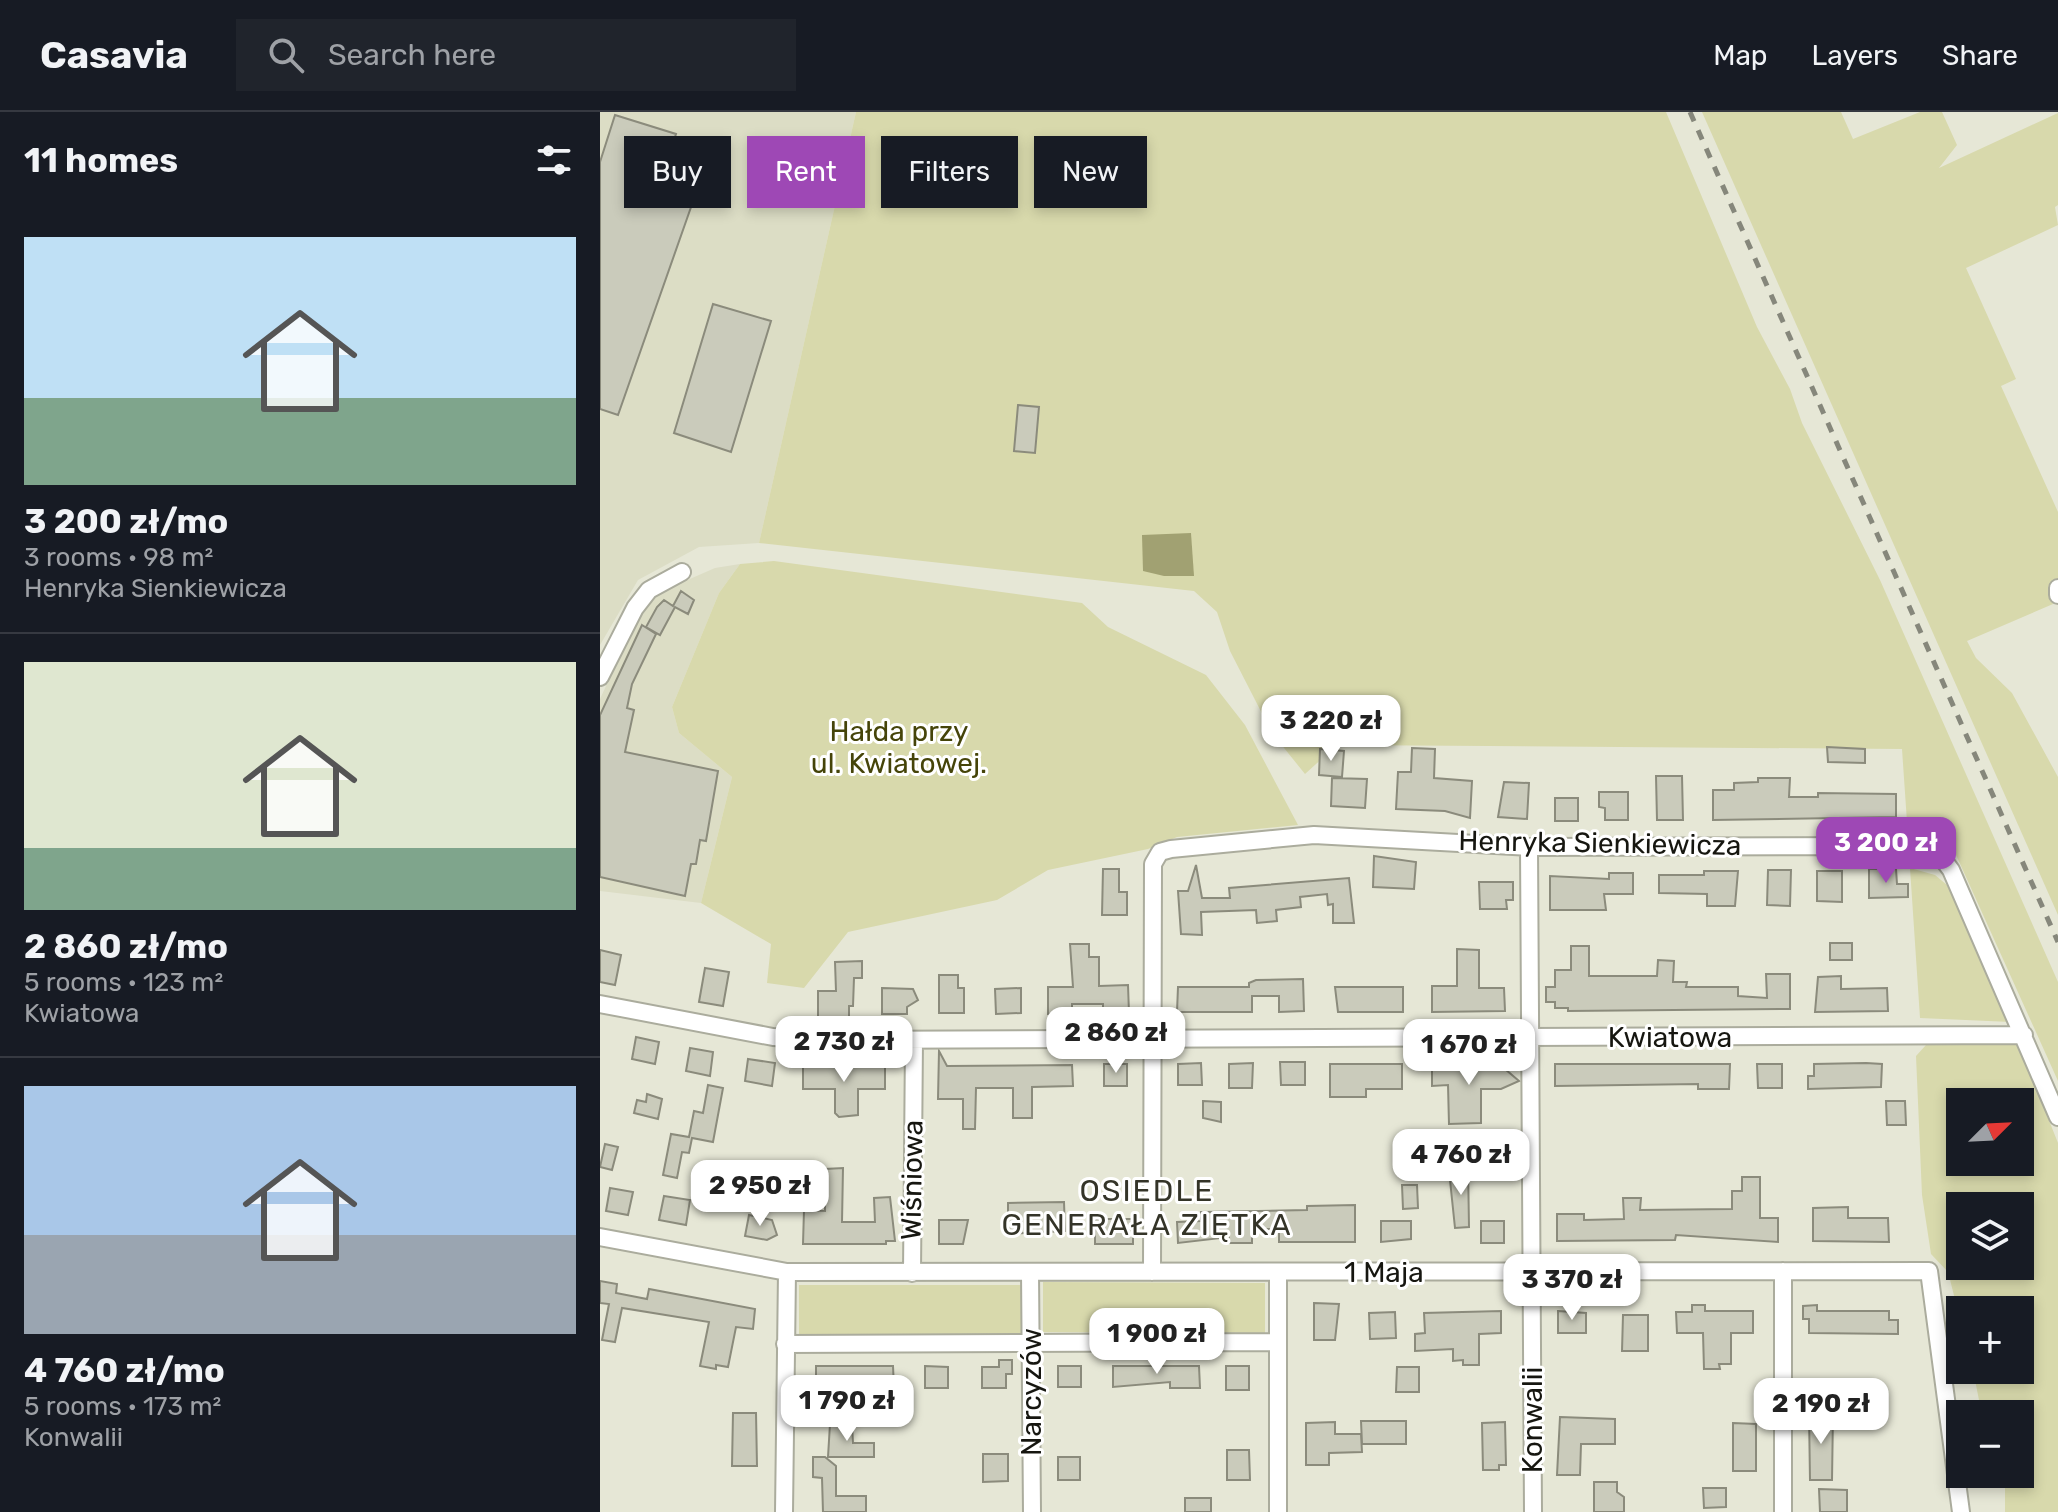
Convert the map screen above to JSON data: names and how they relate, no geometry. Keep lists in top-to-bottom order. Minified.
{"streets":{"street":["Henryka Sienkiewicza","Kwiatowa","Wiśniowa","1 Maja","Narcyzów","Konwalii"]},"crossings":[["Henryka Sienkiewicza","Kwiatowa"],["Henryka Sienkiewicza","Konwalii"],["Kwiatowa","Wiśniowa"],["Kwiatowa","Konwalii"],["Wiśniowa","1 Maja"],["1 Maja","Narcyzów"],["1 Maja","Konwalii"]],"districts":["OSIEDLE GENERAŁA ZIĘTKA"],"parks":["Hałda przy ul. Kwiatowej."],"north":"top right","page":{"header":"Casavia","search":"Search here","nav":["Map","Layers","Share"],"heading":"11 homes","chip":["Buy","Rent","Filters","New"],"list":[{"name":"3 200 zł/mo","note":"3 rooms · 98 m² · Henryka Sienkiewicza"},{"name":"2 860 zł/mo","note":"5 rooms · 123 m² · Kwiatowa"},{"name":"4 760 zł/mo","note":"5 rooms · 173 m² · Konwalii"}],"price":["3 220 zł","3 200 zł","2 860 zł","2 730 zł","1 670 zł","4 760 zł","2 950 zł","3 370 zł","1 900 zł","1 790 zł","2 190 zł"],"map_buttons":["+","−"]}}
